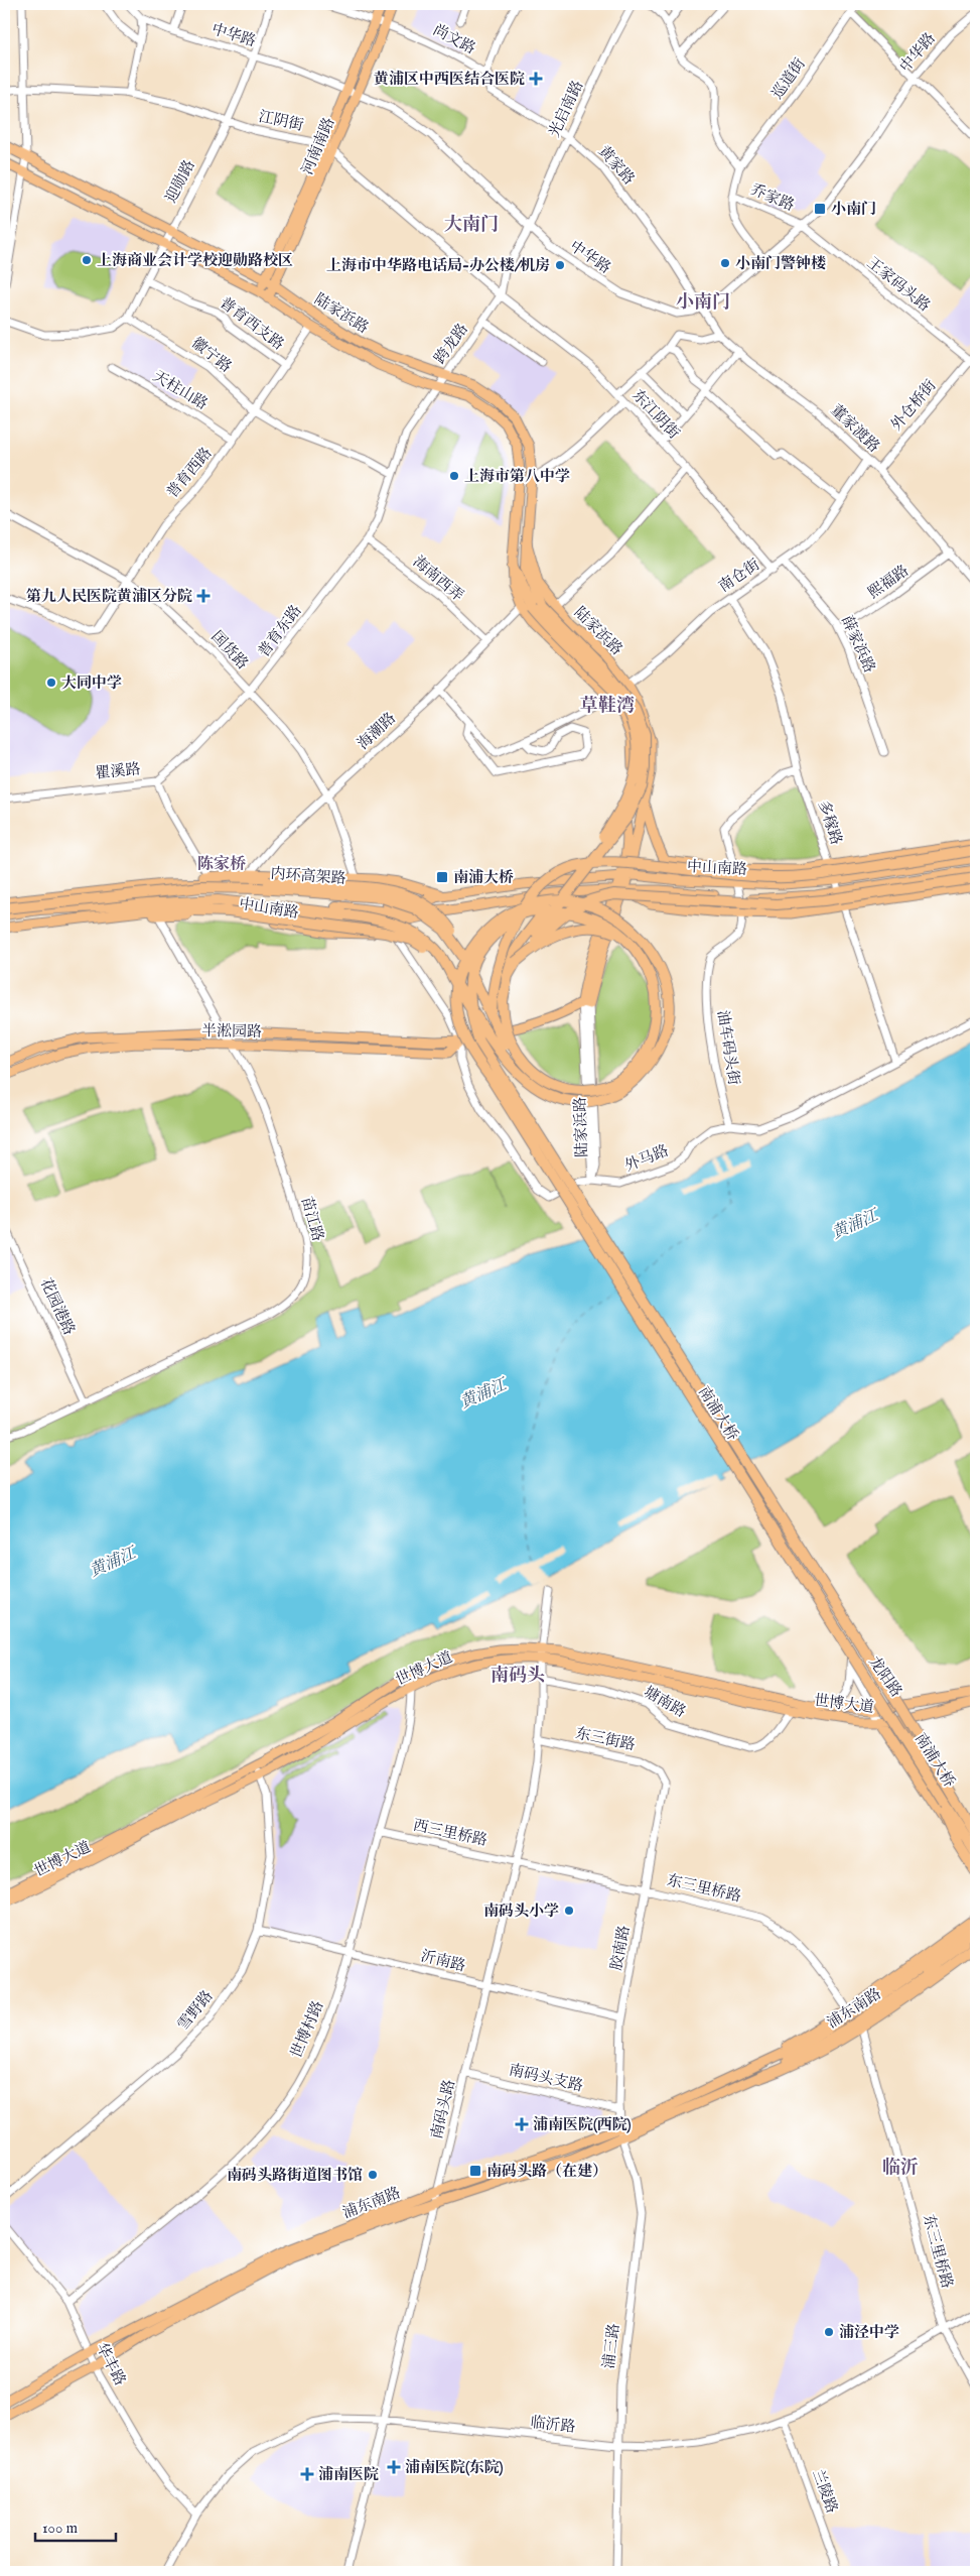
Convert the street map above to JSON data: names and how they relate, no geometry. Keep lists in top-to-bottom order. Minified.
{"streets":{"highway":["内环高架路","南浦大桥"],"main road":["河南南路","陆家浜路","中山南路","半淞园路","世博大道","龙阳路","浦东南路"],"street":["中华路","尚文路","巡道街","光启南路","江阴街","黄家路","迎勋路","乔家路","王家码头路","普育西支路","跨龙路","徽宁路","天柱山路","外仓桥街","东江阴街","董家渡路","普育西路","南仓街","海南西弄","熙福路","普育东路","薛家浜路","国货路","海潮路","瞿溪路","多稼路","油车码头街","外马路","苗江路","花园港路","塘南路","东三街路","西三里桥路","东三里桥路","胶南路","沂南路","雪野路","世博村路","南码头支路","南码头路","浦三路","华丰路","临沂路","兰陵路"]},"crossings":[["中华路","光启南路"],["中华路","河南南路"],["中华路","黄家路"],["中华路","迎勋路"],["中华路","乔家路"],["中华路","王家码头路"],["中华路","跨龙路"],["中华路","董家渡路"],["尚文路","河南南路"],["尚文路","黄家路"],["巡道街","乔家路"],["光启南路","黄家路"],["光启南路","跨龙路"],["江阴街","河南南路"],["江阴街","迎勋路"],["河南南路","陆家浜路"],["黄家路","董家渡路"],["迎勋路","陆家浜路"],["迎勋路","普育西支路"],["迎勋路","徽宁路"],["乔家路","王家码头路"],["王家码头路","外仓桥街"],["陆家浜路","跨龙路"],["陆家浜路","普育西路"],["陆家浜路","南仓街"],["陆家浜路","海潮路"],["陆家浜路","中山南路"],["陆家浜路","半淞园路"],["陆家浜路","外马路"],["普育西支路","普育西路"],["跨龙路","徽宁路"],["跨龙路","东江阴街"],["跨龙路","普育东路"],["徽宁路","普育西路"],["徽宁路","普育东路"],["天柱山路","普育西路"],["外仓桥街","董家渡路"],["东江阴街","南仓街"],["董家渡路","南仓街"],["董家渡路","熙福路"],["普育西路","国货路"],["南仓街","薛家浜路"],["南仓街","多稼路"],["海南西弄","普育东路"],["海南西弄","海潮路"],["熙福路","薛家浜路"],["普育东路","国货路"],["普育东路","瞿溪路"],["国货路","海潮路"],["国货路","中山南路"],["海潮路","中山南路"],["瞿溪路","中山南路"],["多稼路","中山南路"],["多稼路","外马路"],["中山南路","油车码头街"],["中山南路","外马路"],["中山南路","苗江路"],["内环高架路","南浦大桥"],["半淞园路","外马路"],["半淞园路","苗江路"],["油车码头街","外马路"],["苗江路","花园港路"],["南浦大桥","龙阳路"],["世博大道","龙阳路"],["世博大道","塘南路"],["世博大道","雪野路"],["世博大道","世博村路"],["世博大道","南码头路"],["塘南路","南码头路"],["东三街路","胶南路"],["东三街路","南码头路"],["西三里桥路","东三里桥路"],["西三里桥路","世博村路"],["西三里桥路","南码头路"],["东三里桥路","胶南路"],["东三里桥路","浦东南路"],["东三里桥路","南码头路"],["东三里桥路","临沂路"],["胶南路","沂南路"],["胶南路","浦东南路"],["胶南路","南码头支路"],["胶南路","浦三路"],["沂南路","雪野路"],["沂南路","世博村路"],["沂南路","南码头路"],["浦东南路","南码头路"],["浦东南路","浦三路"],["浦东南路","华丰路"],["世博村路","华丰路"],["南码头支路","南码头路"],["南码头路","临沂路"],["浦三路","临沂路"],["华丰路","临沂路"],["临沂路","兰陵路"]],"districts":["大南门","小南门","草鞋湾","陈家桥","南码头","临沂"],"water":["黄浦江"],"places":{"health":["黄浦区中西医结合医院","第九人民医院黄浦区分院","浦南医院(西院)","浦南医院(东院)","浦南医院"],"transit":["小南门","南浦大桥","南码头路（在建）"],"other":["上海商业会计学校迎勋路校区","小南门警钟楼","上海市中华路电话局-办公楼/机房","上海市第八中学","大同中学","南码头小学","南码头路街道图书馆","浦泾中学"]},"scale_bar":"100 m"}
